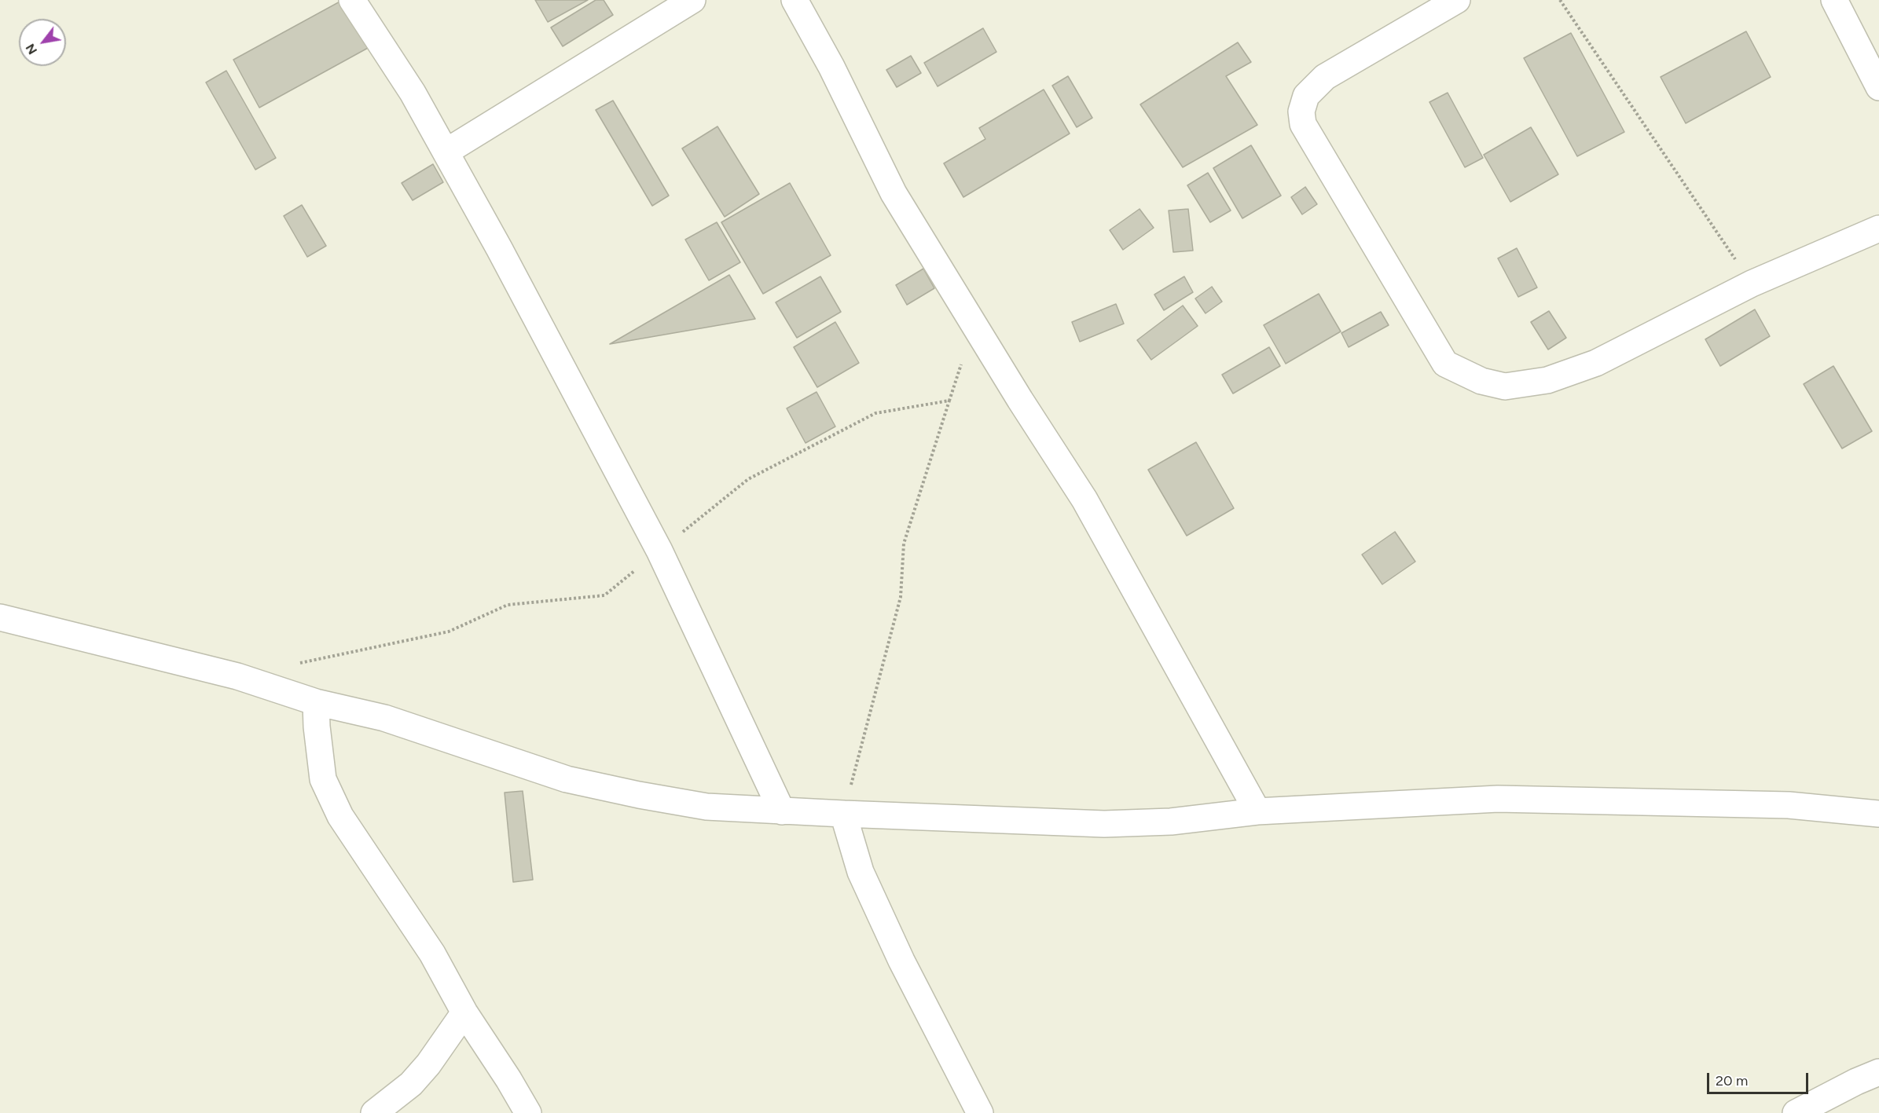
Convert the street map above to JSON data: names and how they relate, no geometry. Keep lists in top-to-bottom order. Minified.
{"scale_bar":"20 m","north":"bottom left"}
